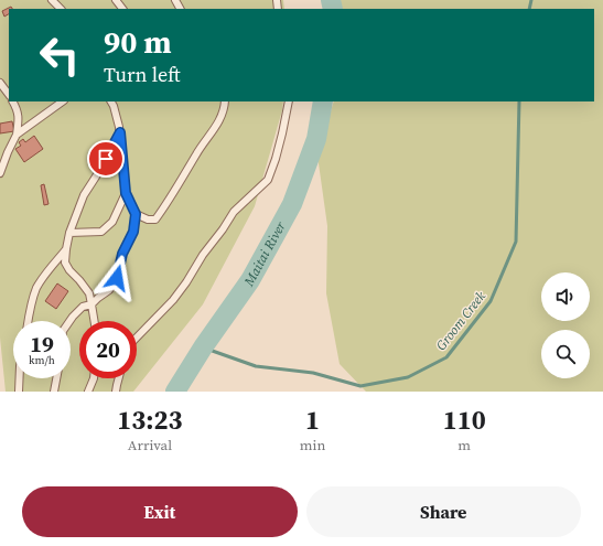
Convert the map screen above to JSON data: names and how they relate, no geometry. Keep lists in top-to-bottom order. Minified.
{"water":["Maitai River","Groom Creek"],"page":{"turn":["90 m","Turn left"],"speed":"19 km/h","limit":"20","eta":["13:23","Arrival","1","min","110","m"],"buttons":["Exit","Share"]}}
